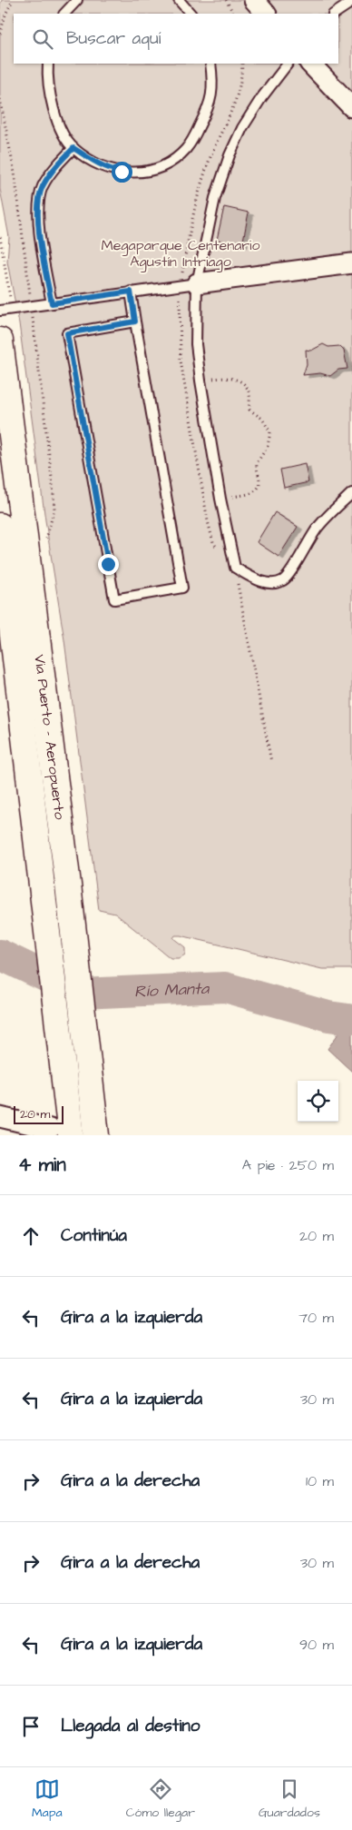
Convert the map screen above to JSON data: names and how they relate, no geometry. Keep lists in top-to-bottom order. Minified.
{"streets":{"main road":["Via Puerto - Aeropuerto"]},"water":["Río Manta"],"parks":["Megaparque Centenario Agustín Intriago"],"scale_bar":"20 m","page":{"search":"Buscar aquí","scale":"20 m","heading":["4 min","A pie · 250 m"],"list":[["Continúa","20 m"],["Gira a la izquierda","70 m"],["Gira a la izquierda","30 m"],["Gira a la derecha","10 m"],["Gira a la derecha","30 m"],["Gira a la izquierda","90 m"],"Llegada al destino"],"nav":["Mapa","Cómo llegar","Guardados"]}}
